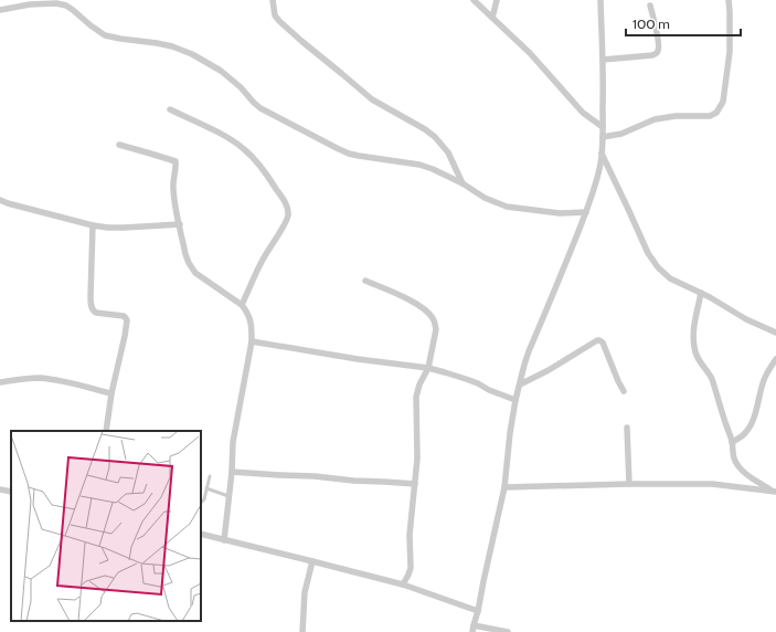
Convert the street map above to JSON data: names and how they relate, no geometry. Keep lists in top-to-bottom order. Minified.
{"scale_bar":"100 m"}
